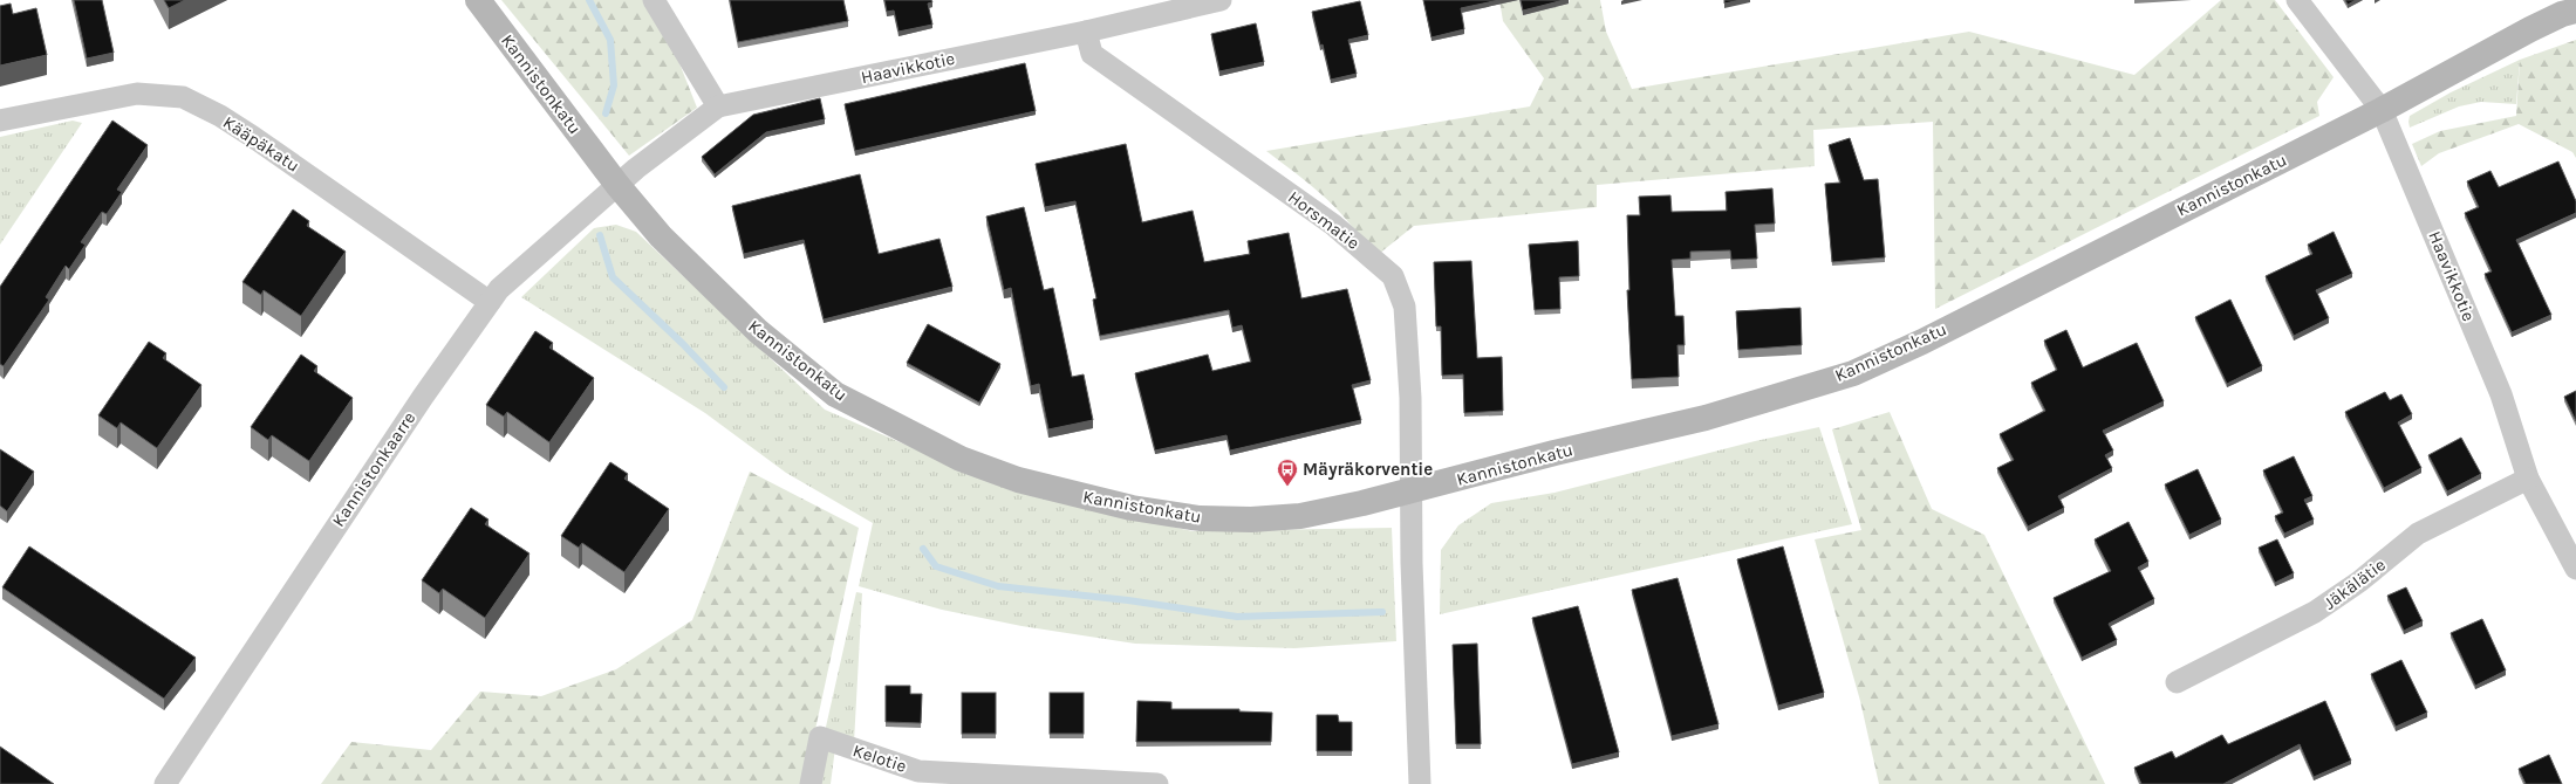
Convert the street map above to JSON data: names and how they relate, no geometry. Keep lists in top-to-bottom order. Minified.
{"streets":{"street":["Haavikkotie","Kannistonkatu","Kääpäkatu","Horsmatie","Kannistonkaarre","Jäkälätie","Kelotie"]},"crossings":[["Haavikkotie","Kannistonkatu"],["Haavikkotie","Horsmatie"],["Haavikkotie","Kannistonkaarre"],["Haavikkotie","Jäkälätie"],["Kannistonkatu","Horsmatie"],["Kannistonkatu","Kannistonkaarre"],["Kääpäkatu","Kannistonkaarre"]],"places":{"bus stop":["Mäyräkorventie"]}}
